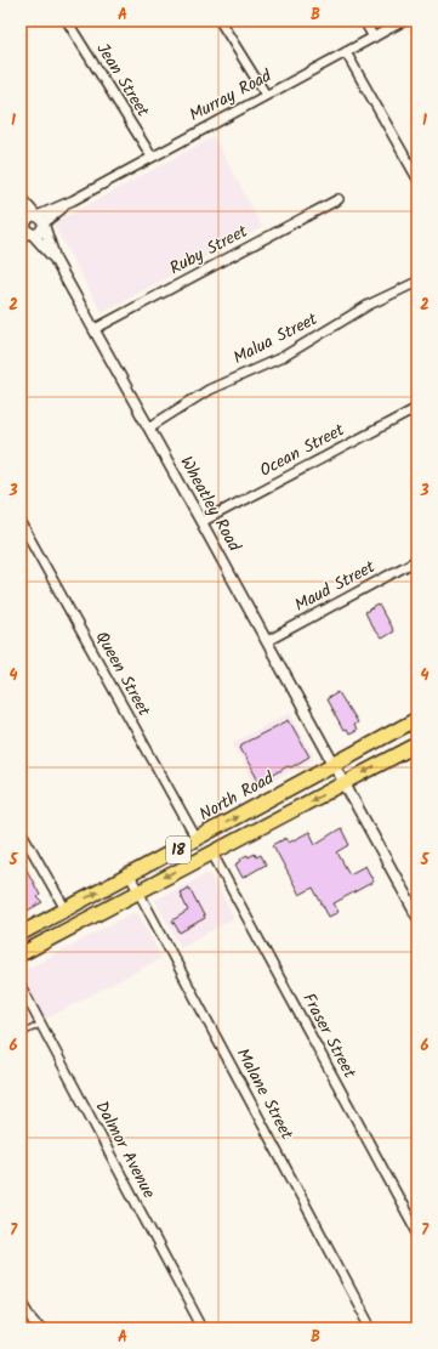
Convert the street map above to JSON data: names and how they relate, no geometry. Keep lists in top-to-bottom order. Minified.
{"streets":{"highway":["North Road","18"],"street":["Jean Street","Murray Road","Ruby Street","Malua Street","Ocean Street","Wheatley Road","Maud Street","Queen Street","Fraser Street","Malane Street","Dalmor Avenue"]},"crossings":[["Jean Street","Murray Road"],["Murray Road","Wheatley Road"],["Ruby Street","Wheatley Road"],["Malua Street","Wheatley Road"],["Ocean Street","Wheatley Road"],["Wheatley Road","Maud Street"],["Wheatley Road","North Road"],["Wheatley Road","18"],["Queen Street","North Road"],["North Road","Malane Street"],["18","Fraser Street"],["18","Malane Street"]],"grid":{"columns":["A","B"],"rows":["1","2","3","4","5","6","7"]}}
